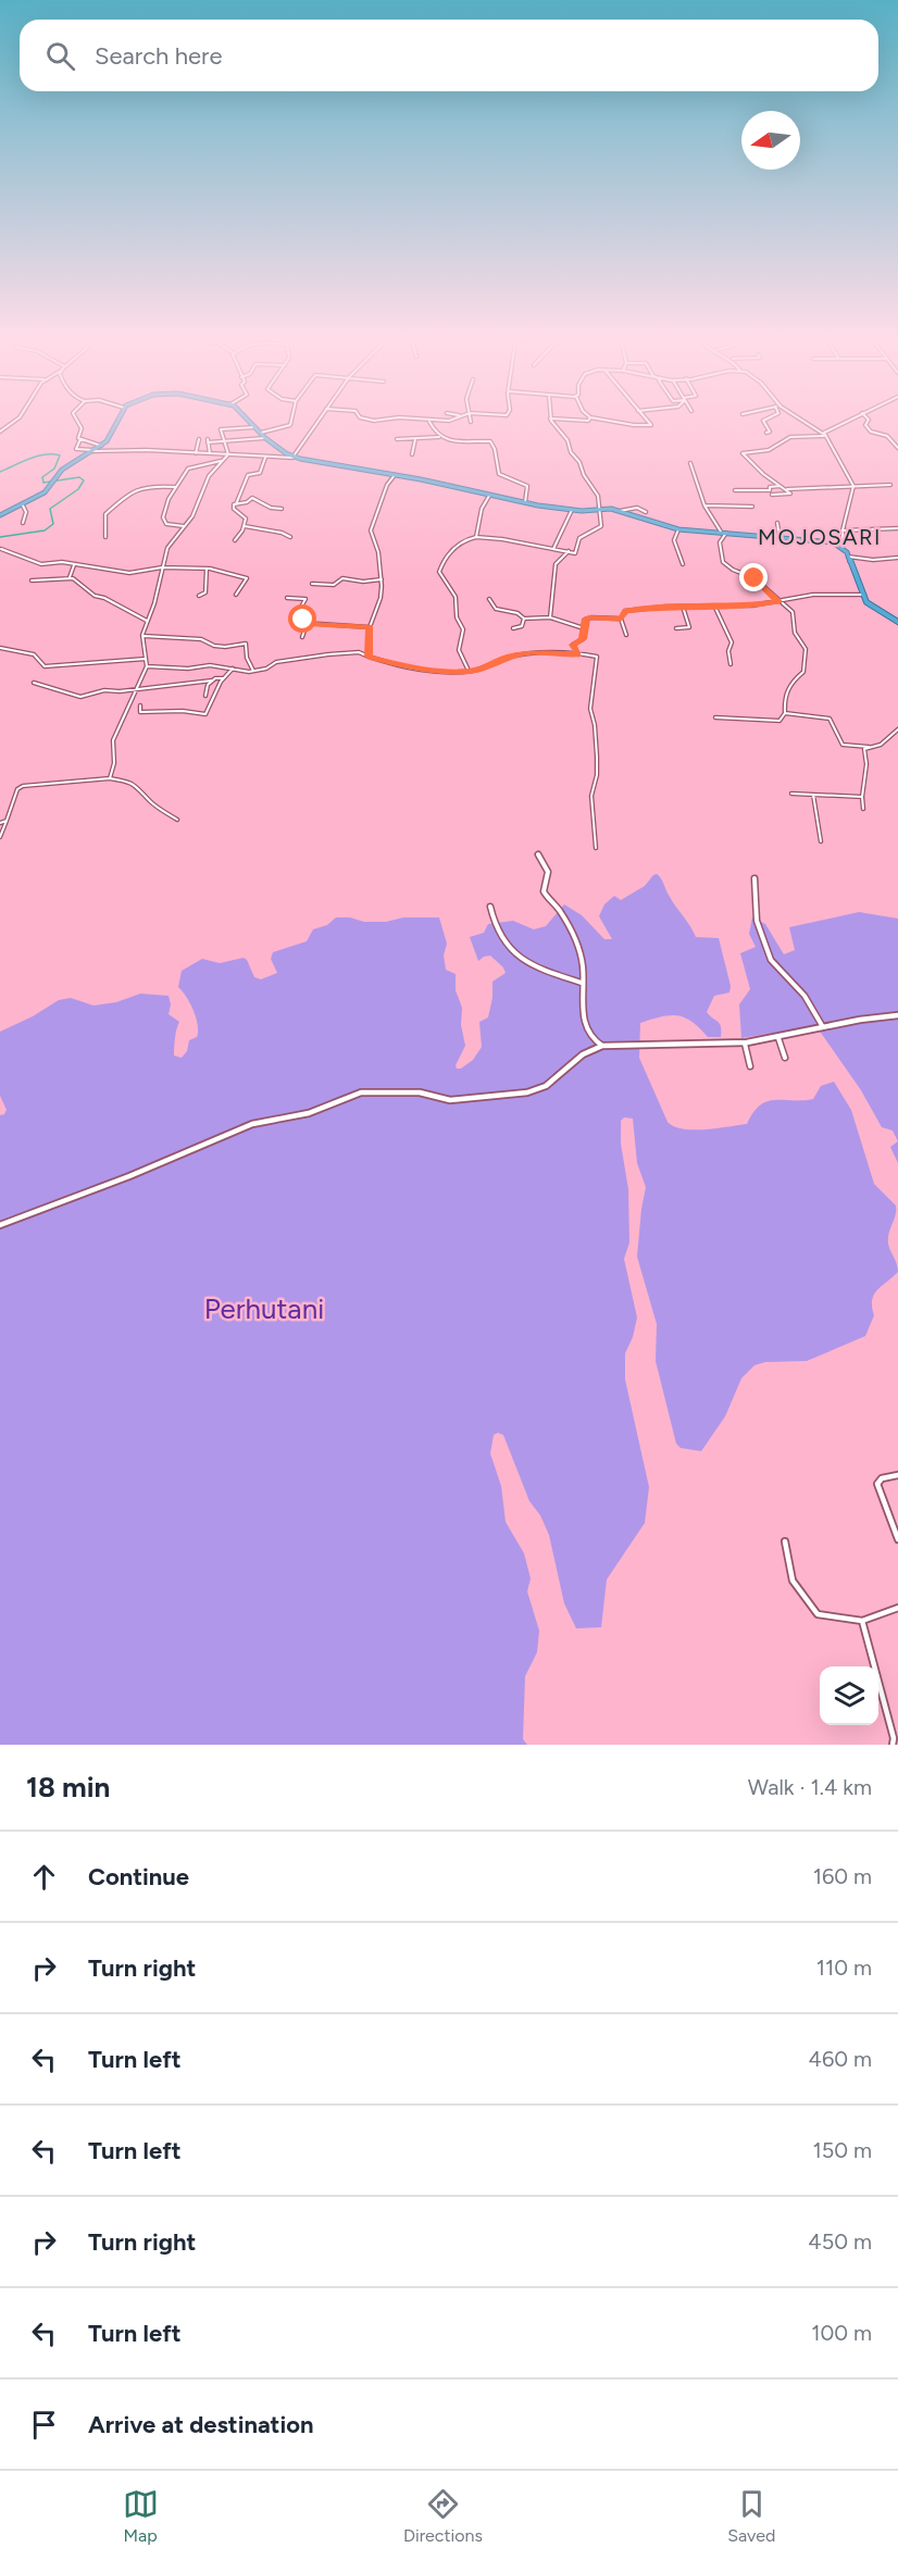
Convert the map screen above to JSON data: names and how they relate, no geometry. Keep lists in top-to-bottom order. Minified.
{"districts":["MOJOSARI"],"parks":["Perhutani"],"north":"left","page":{"search":"Search here","heading":["18 min","Walk · 1.4 km"],"list":[["Continue","160 m"],["Turn right","110 m"],["Turn left","460 m"],["Turn left","150 m"],["Turn right","450 m"],["Turn left","100 m"],"Arrive at destination"],"nav":["Map","Directions","Saved"]}}
